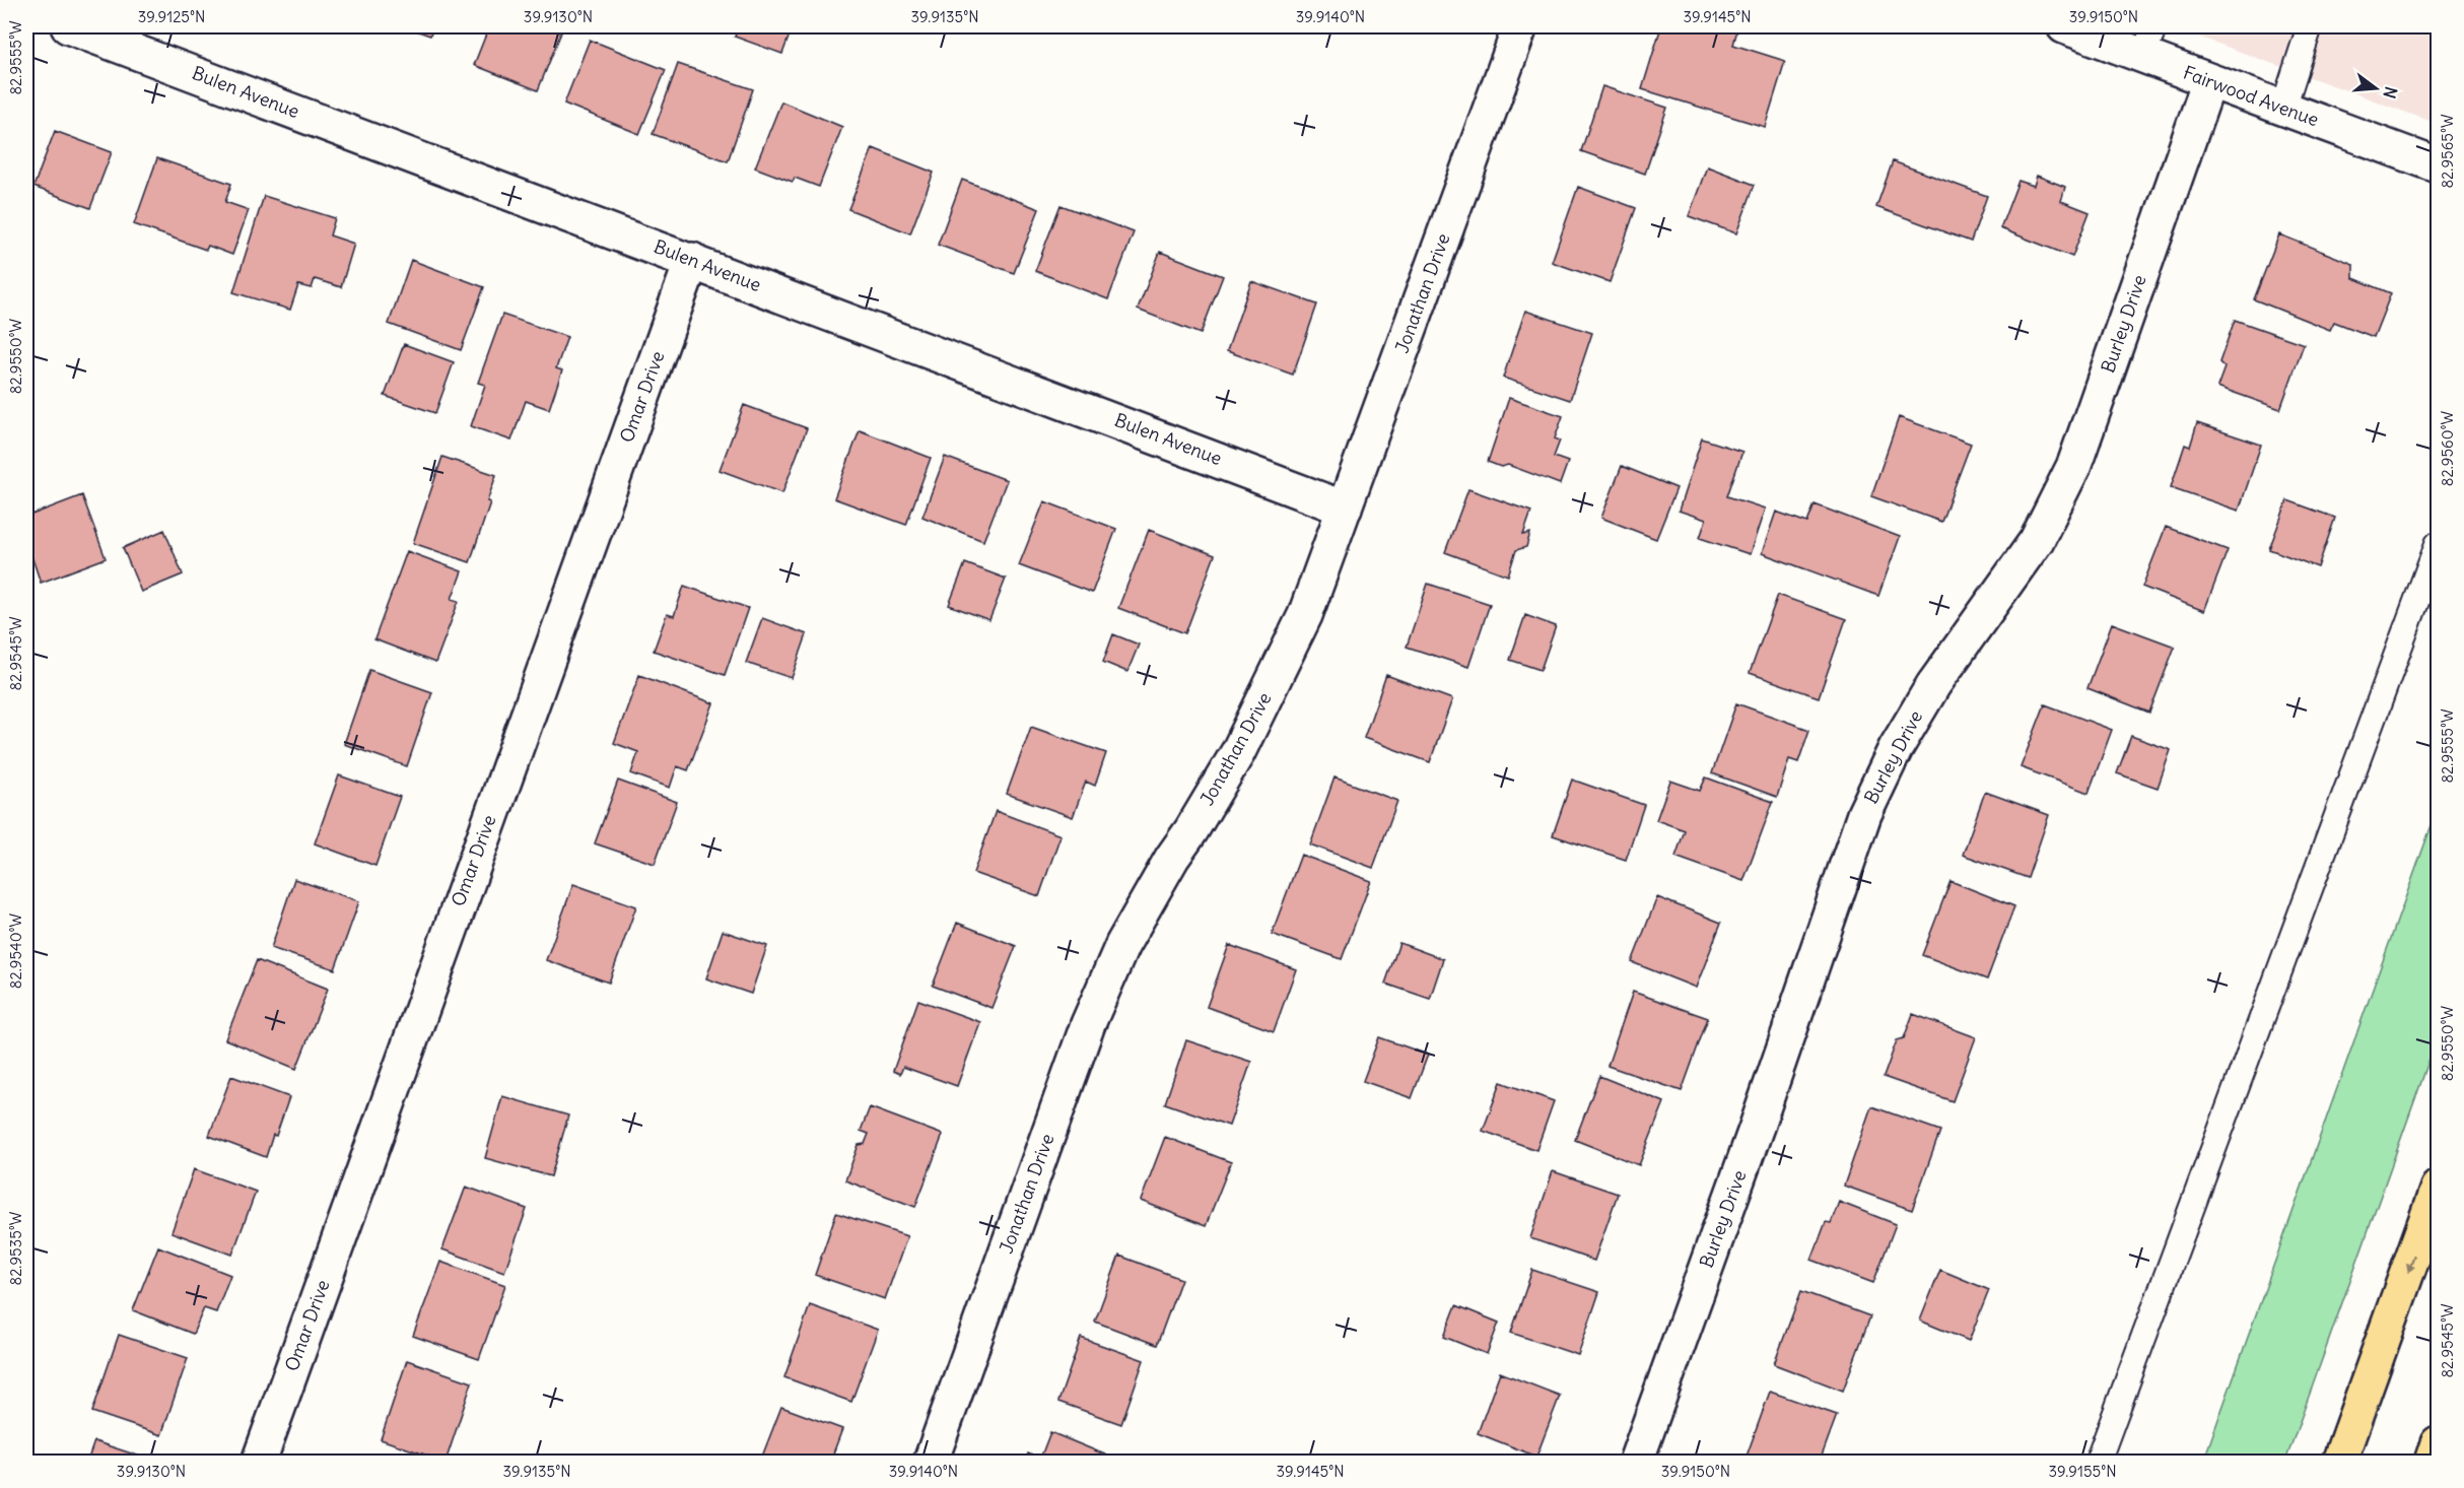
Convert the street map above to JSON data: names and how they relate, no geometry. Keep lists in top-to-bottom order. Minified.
{"streets":{"street":["Bulen Avenue","Fairwood Avenue","Jonathan Drive","Burley Drive","Omar Drive"]},"crossings":[["Bulen Avenue","Jonathan Drive"],["Bulen Avenue","Omar Drive"],["Fairwood Avenue","Burley Drive"]],"north":"right","coordinates":["39.9125°N","39.9130°N","39.9135°N","39.9140°N","39.9145°N","39.9150°N","82.9555°W","82.9565°W","82.9550°W","82.9560°W","82.9545°W","82.9540°W","82.9535°W","39.9155°N"]}
